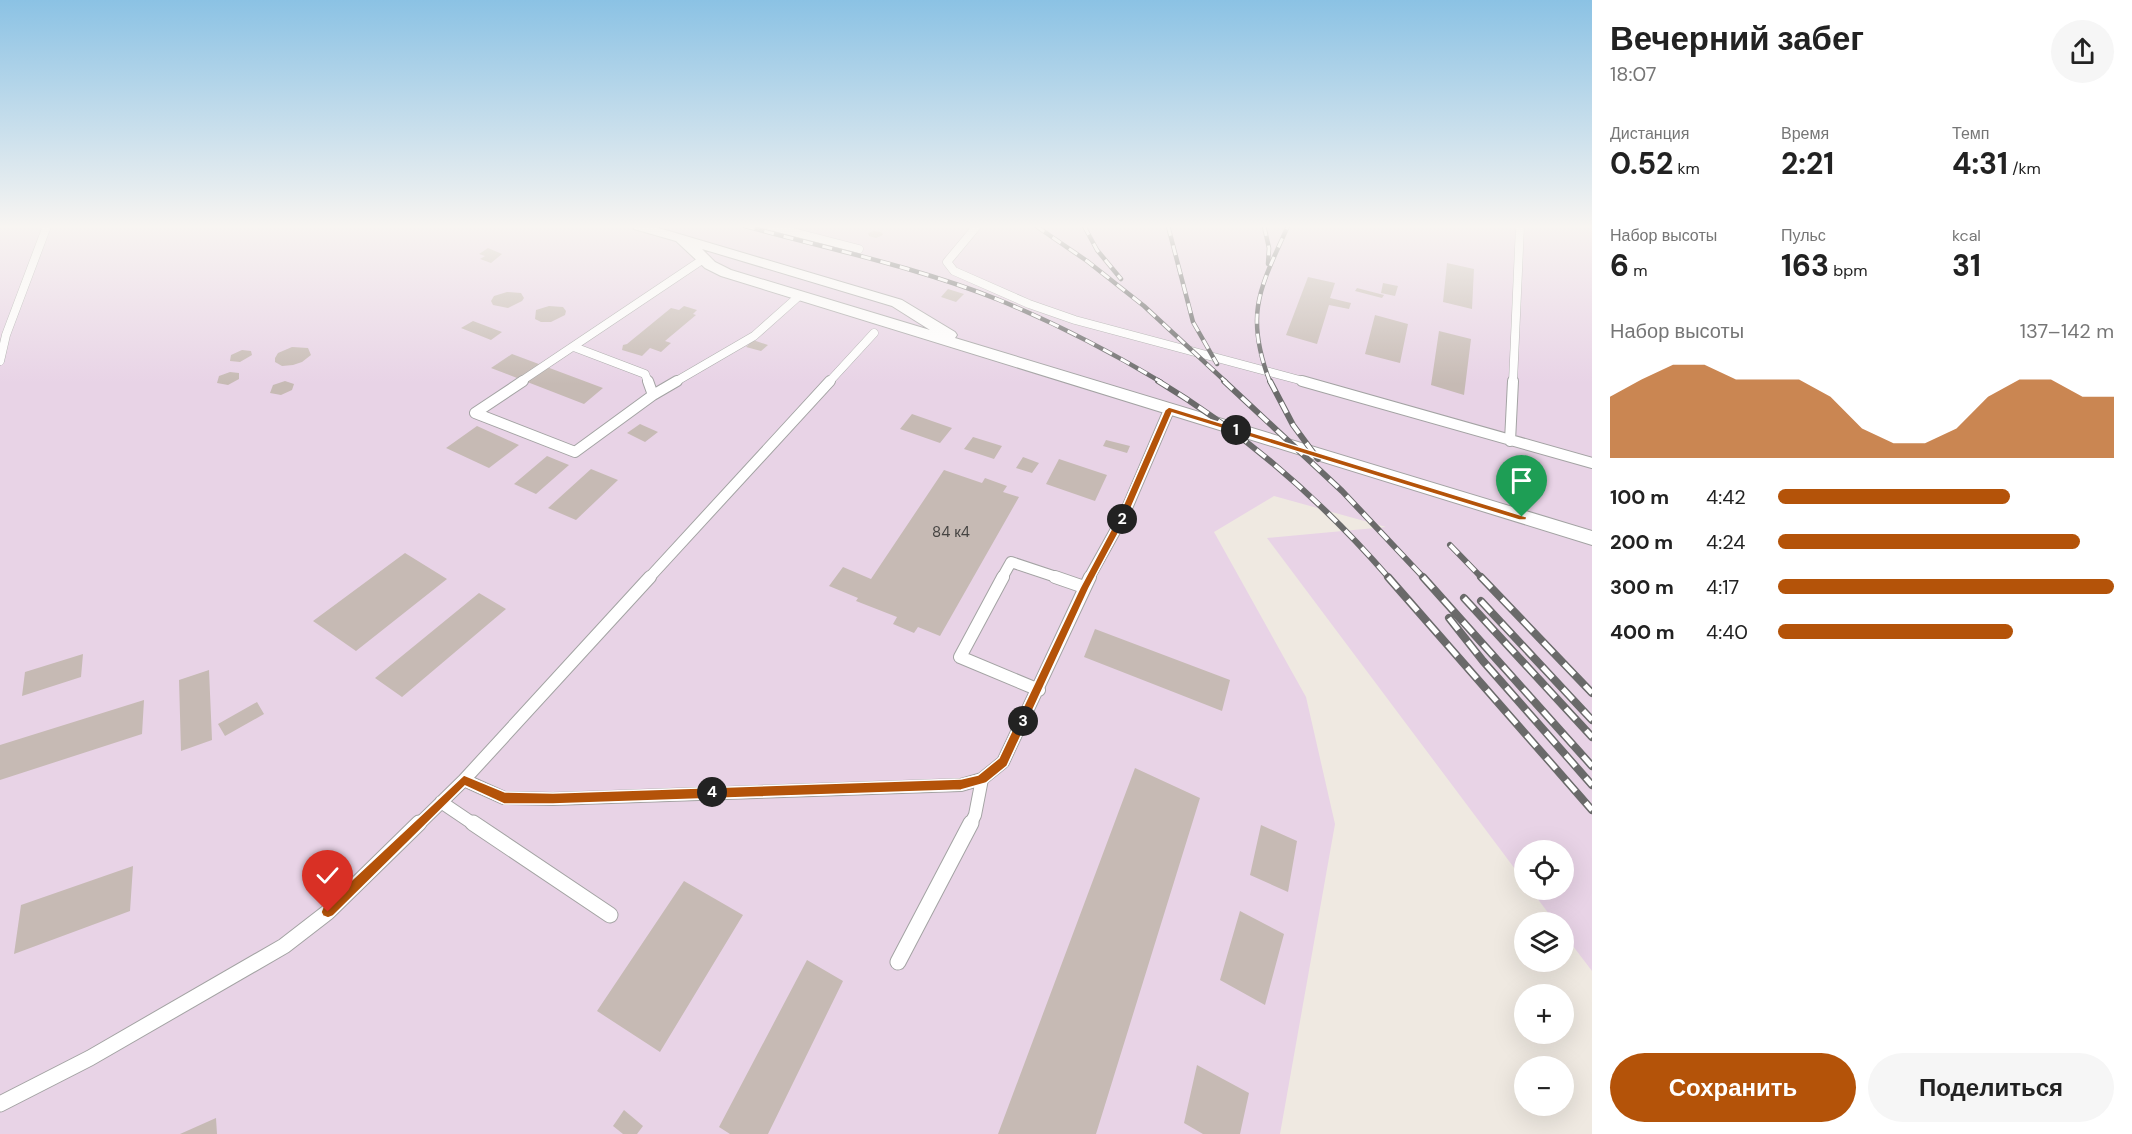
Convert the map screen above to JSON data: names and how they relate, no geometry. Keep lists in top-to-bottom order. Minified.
{"house_numbers":["84 к4"],"page":{"heading":["Вечерний забег","18:07"],"stats":[["Дистанция","0.52 km"],["Время","2:21"],["Темп","4:31 /km"],["Набор высоты","6 m"],["Пульс","163 bpm"],["kcal","31"]],"chart":["Набор высоты","137–142 m"],"pins":["1","2","3","4"],"list":[{"name":"100 m","note":"4:42"},{"name":"200 m","note":"4:24"},{"name":"300 m","note":"4:17"},{"name":"400 m","note":"4:40"}],"map_buttons":["+","−"],"buttons":["Сохранить","Поделиться"]}}
